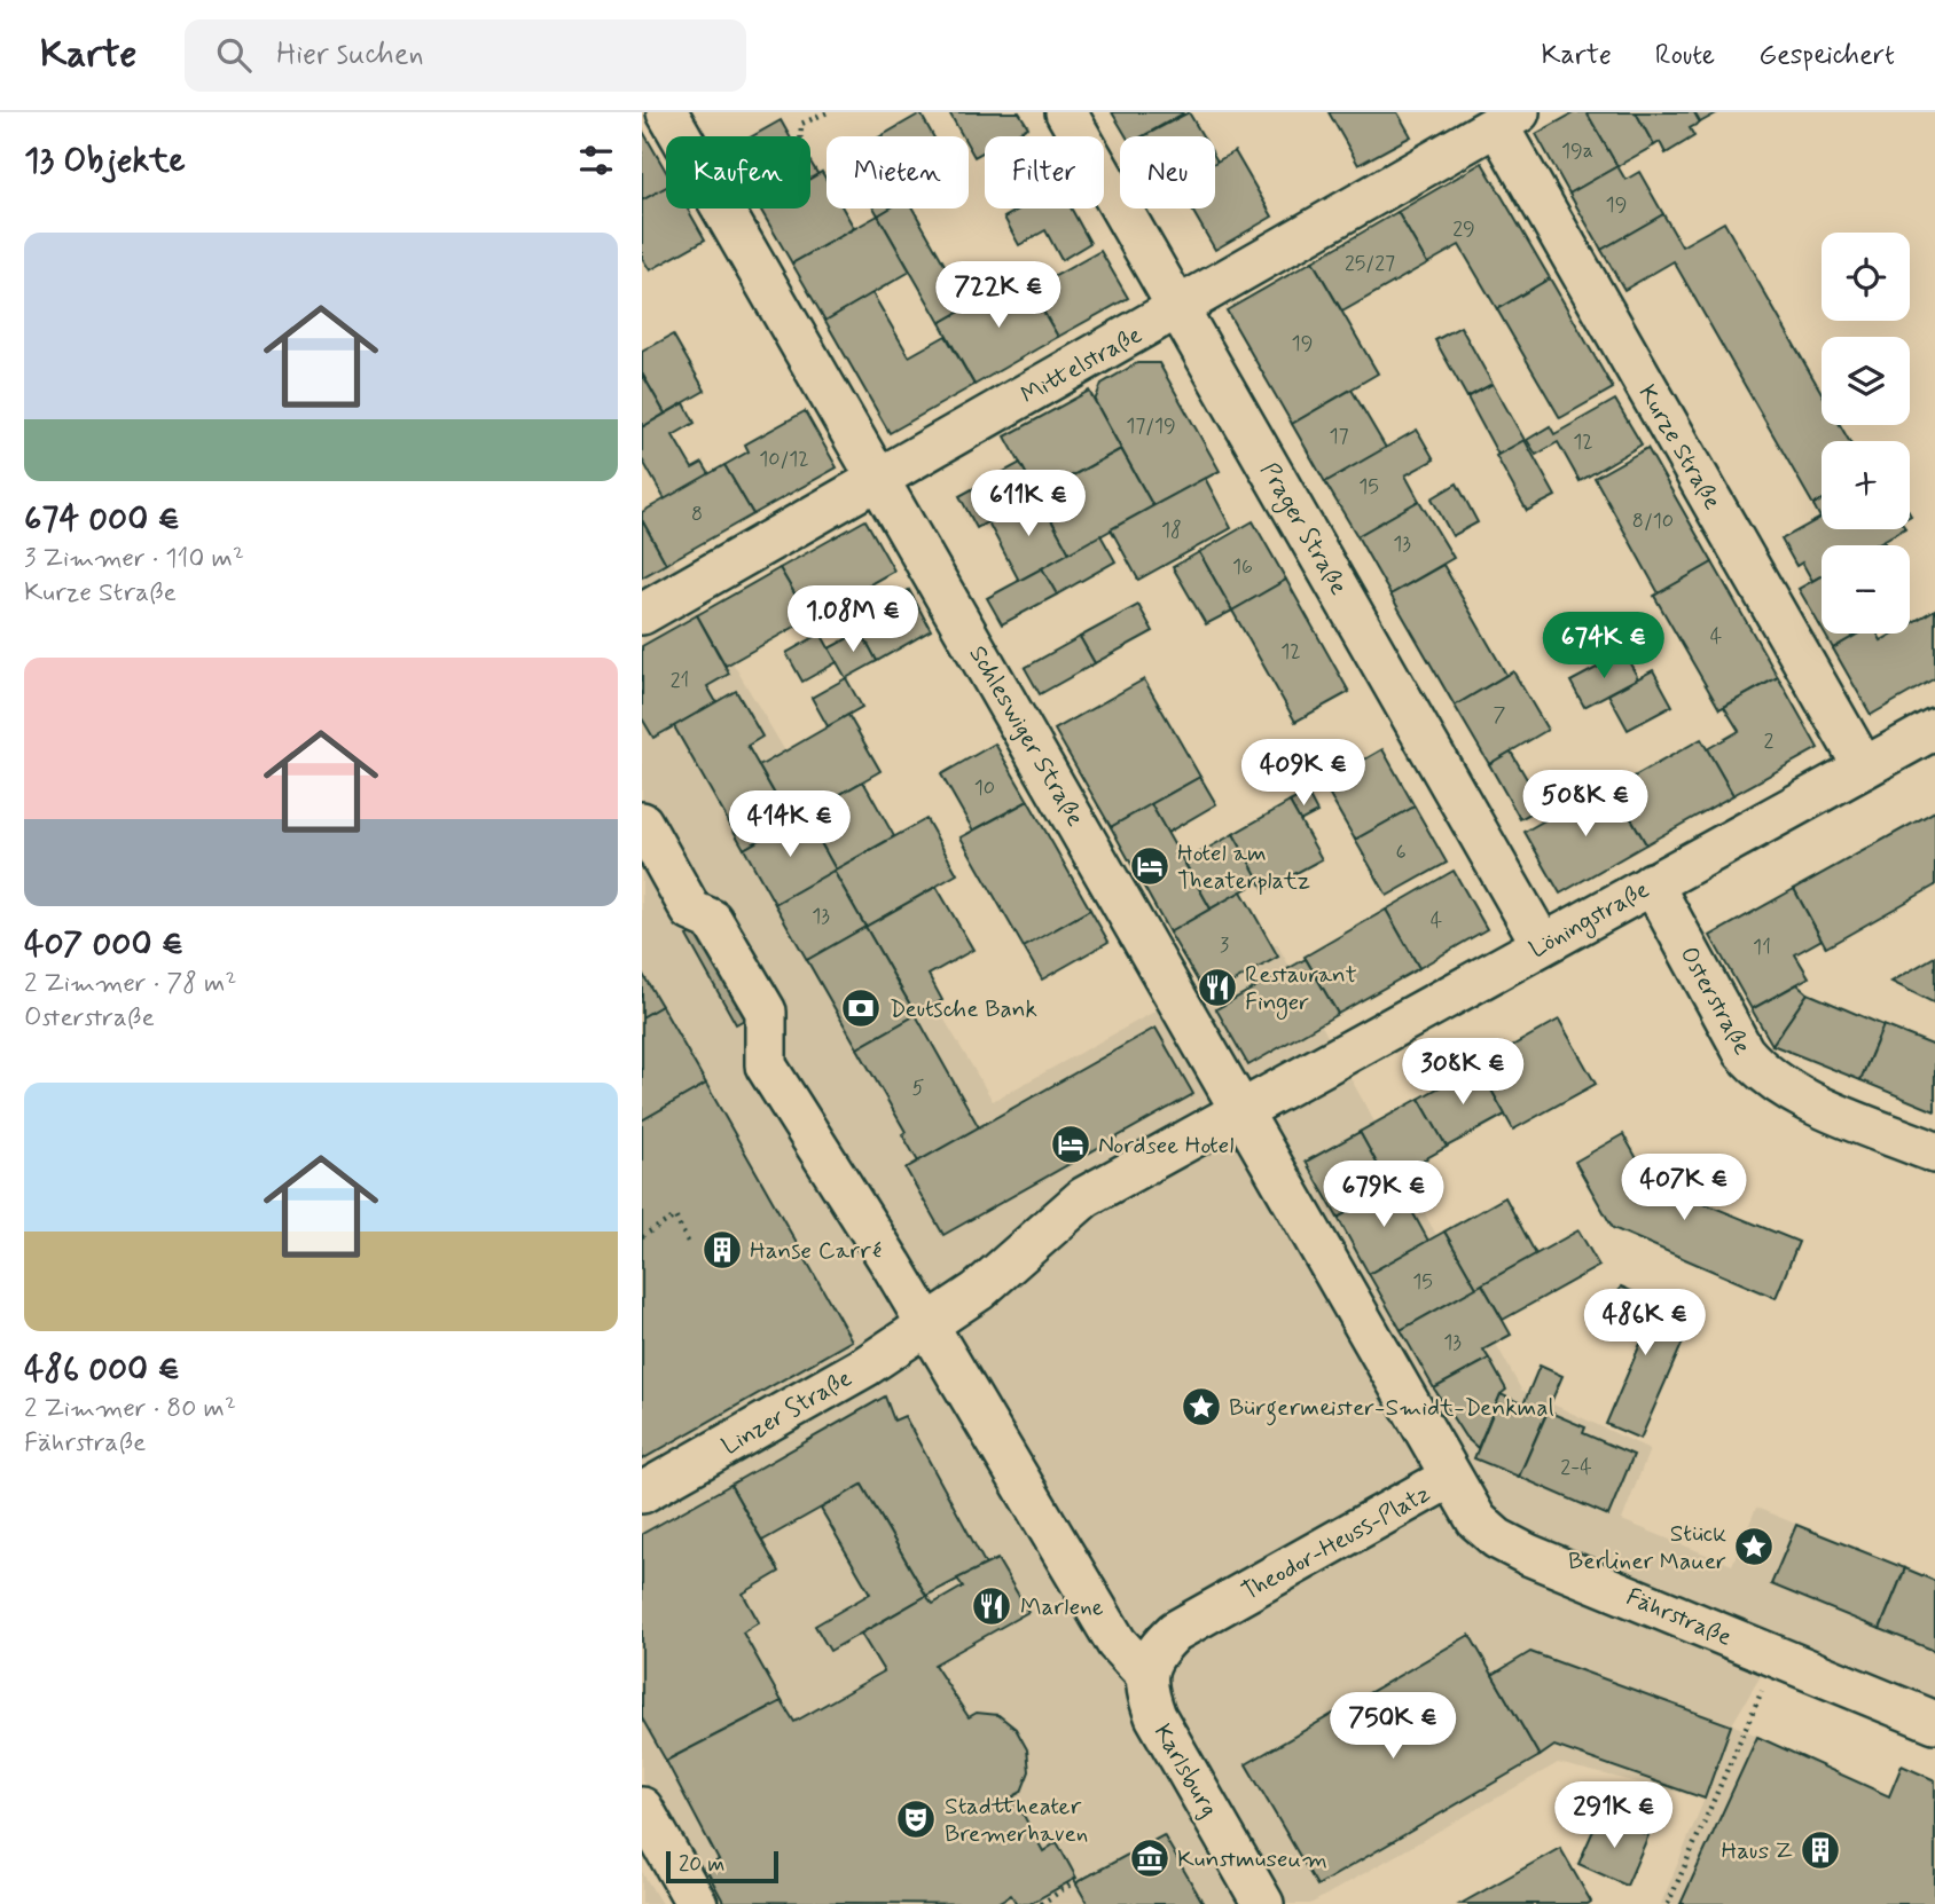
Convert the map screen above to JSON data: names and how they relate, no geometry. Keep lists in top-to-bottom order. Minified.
{"streets":{"street":["Mittelstraße","Kurze Straße","Prager Straße","Schleswiger Straße","Löningstraße","Osterstraße","Linzer Straße","Theodor-Heuss-Platz","Fährstraße","Karlsburg"]},"crossings":[["Mittelstraße","Kurze Straße"],["Mittelstraße","Prager Straße"],["Mittelstraße","Schleswiger Straße"],["Kurze Straße","Löningstraße"],["Prager Straße","Löningstraße"],["Schleswiger Straße","Löningstraße"],["Schleswiger Straße","Theodor-Heuss-Platz"],["Löningstraße","Osterstraße"],["Löningstraße","Theodor-Heuss-Platz"],["Theodor-Heuss-Platz","Fährstraße"],["Theodor-Heuss-Platz","Karlsburg"]],"places":{"hotel":["Hotel am Theaterplatz","Nordsee Hotel"],"restaurant":["Restaurant Finger","Marlene"],"bank":["Deutsche Bank"],"building":["Hanse Carré","Haus Z"],"place":["Bürgermeister-Smidt-Denkmal","Stück Berliner Mauer"],"theatre":["Stadttheater Bremerhaven"],"museum":["Kunstmuseum"]},"house_numbers":["19a","19","29","25/27","19","17/19","17","12","10/12","15","8","8/10","18","13","16","4","12","21","7","2","10","6","13","4","3","11","5","15","13","2-4"],"scale_bar":"20 m","page":{"header":"Karte","search":"Hier suchen","nav":["Karte","Route","Gespeichert"],"heading":"13 Objekte","chip":["Kaufen","Mieten","Filter","Neu"],"list":[{"name":"674 000 €","note":"3 Zimmer · 110 m² · Kurze Straße"},{"name":"407 000 €","note":"2 Zimmer · 78 m² · Osterstraße"},{"name":"486 000 €","note":"2 Zimmer · 80 m² · Fährstraße"}],"map_buttons":["+","−"],"price":["722K €","611K €","1.08M €","674K €","409K €","508K €","414K €","308K €","407K €","679K €","486K €","750K €","291K €"],"scale":"20 m"}}
